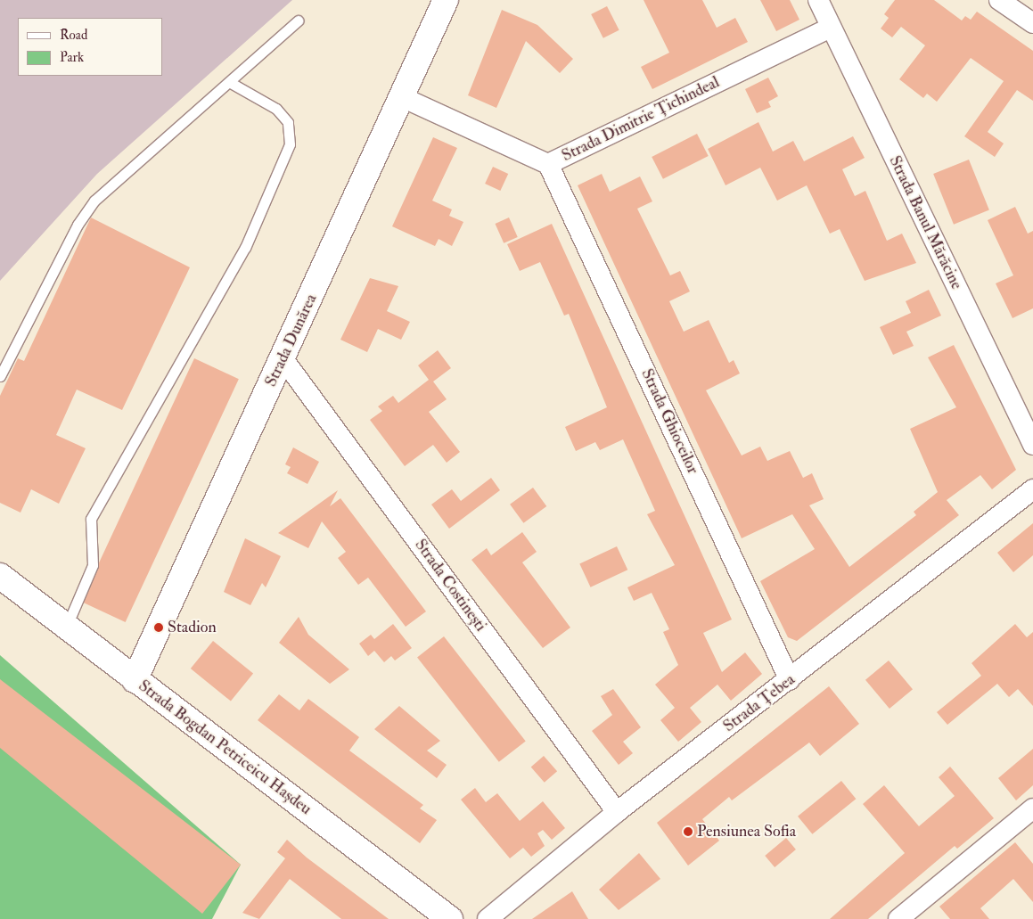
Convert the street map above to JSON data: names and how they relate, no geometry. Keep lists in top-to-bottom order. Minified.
{"streets":{"street":["Strada Dimitrie Țichindeal","Strada Banul Mărăcine","Strada Dunărea","Strada Ghioceilor","Strada Costinești","Strada Țebea","Strada Bogdan Petriceicu Hașdeu"]},"crossings":[["Strada Dimitrie Țichindeal","Strada Banul Mărăcine"],["Strada Dimitrie Țichindeal","Strada Dunărea"],["Strada Dimitrie Țichindeal","Strada Ghioceilor"],["Strada Dunărea","Strada Costinești"],["Strada Dunărea","Strada Bogdan Petriceicu Hașdeu"],["Strada Ghioceilor","Strada Țebea"],["Strada Costinești","Strada Țebea"]],"places":["Stadion","Pensiunea Sofia"],"legend":["Road","Park"]}
